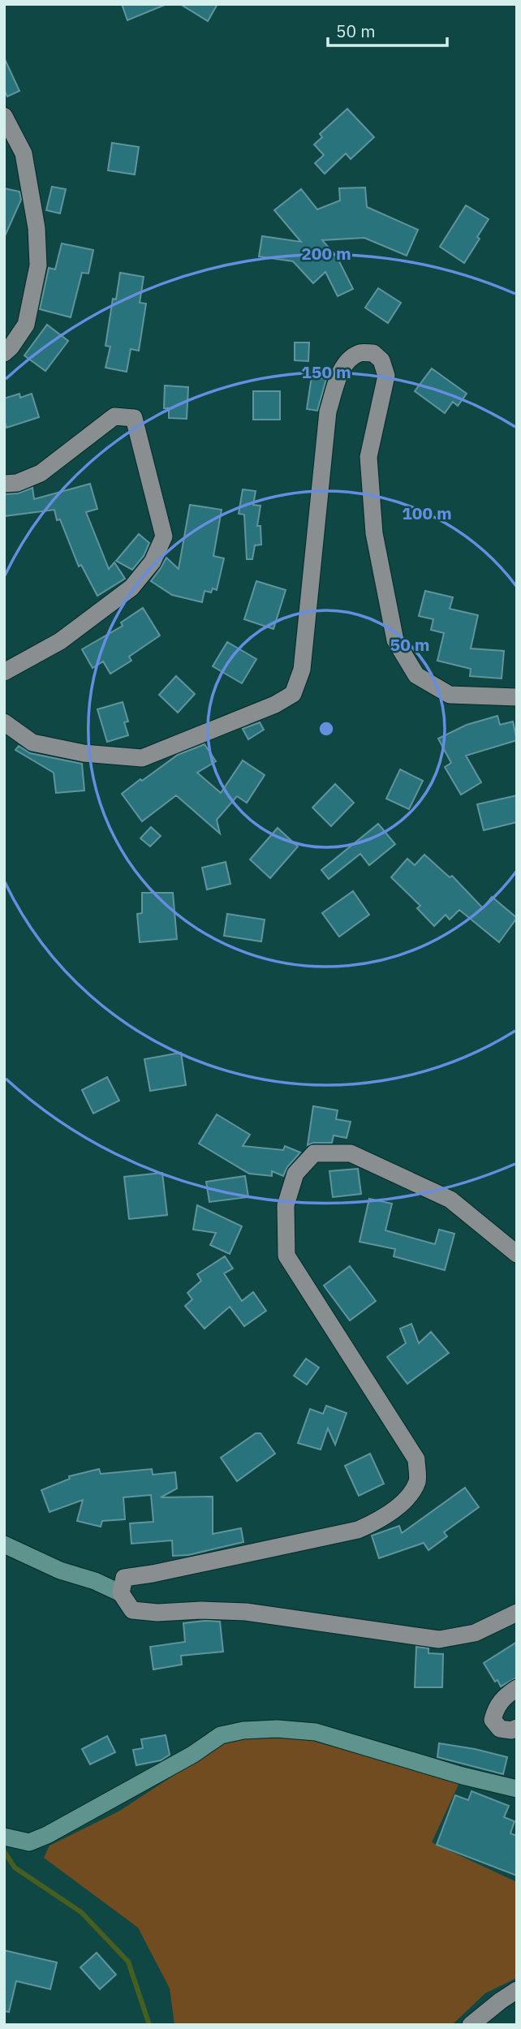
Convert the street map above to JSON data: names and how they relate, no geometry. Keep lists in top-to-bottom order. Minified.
{"scale_bar":"50 m","rings":["200 m","150 m","100 m","50 m"]}
